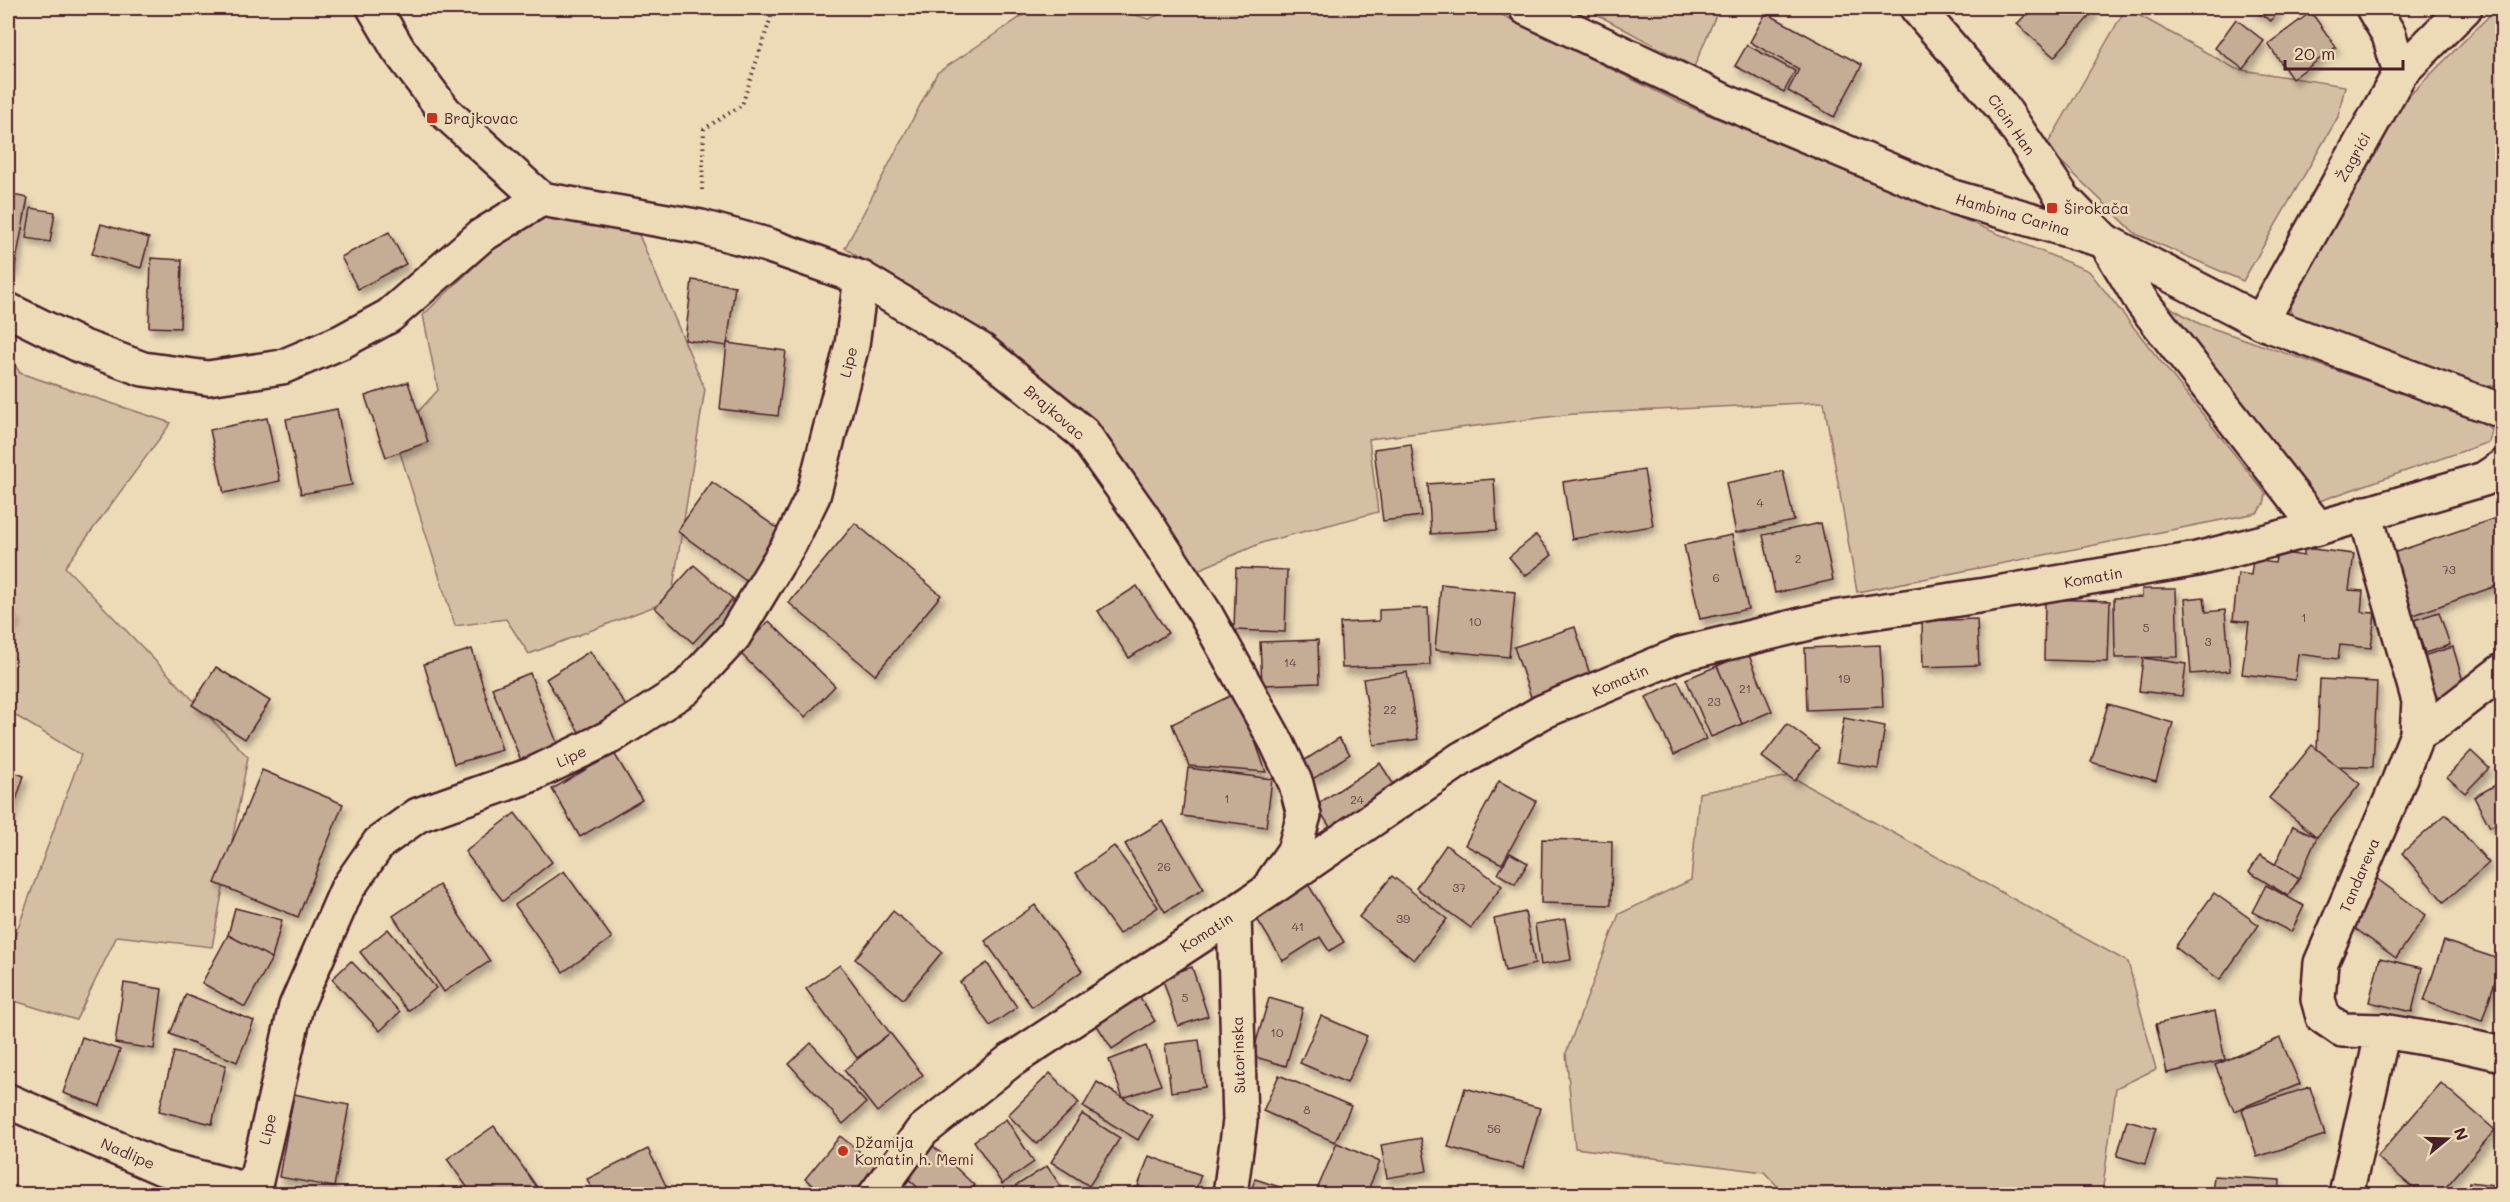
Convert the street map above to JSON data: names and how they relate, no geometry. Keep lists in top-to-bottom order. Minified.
{"streets":{"street":["Cicin Han","Žagrići","Hambina Carina","Lipe","Brajkovac","Komatin","Tandareva","Sutorinska","Nadlipe"]},"crossings":[["Cicin Han","Hambina Carina"],["Žagrići","Hambina Carina"],["Lipe","Brajkovac"],["Lipe","Nadlipe"],["Brajkovac","Komatin"],["Komatin","Tandareva"],["Komatin","Sutorinska"]],"places":{"transit":["Brajkovac","Širokača"],"other":["Džamija Komatin h. Memi"]},"house_numbers":["4","2","73","6","1","10","5","3","14","19","21","23","22","1","24","26","37","39","41","5","10","8","56"],"scale_bar":"20 m","north":"right"}
